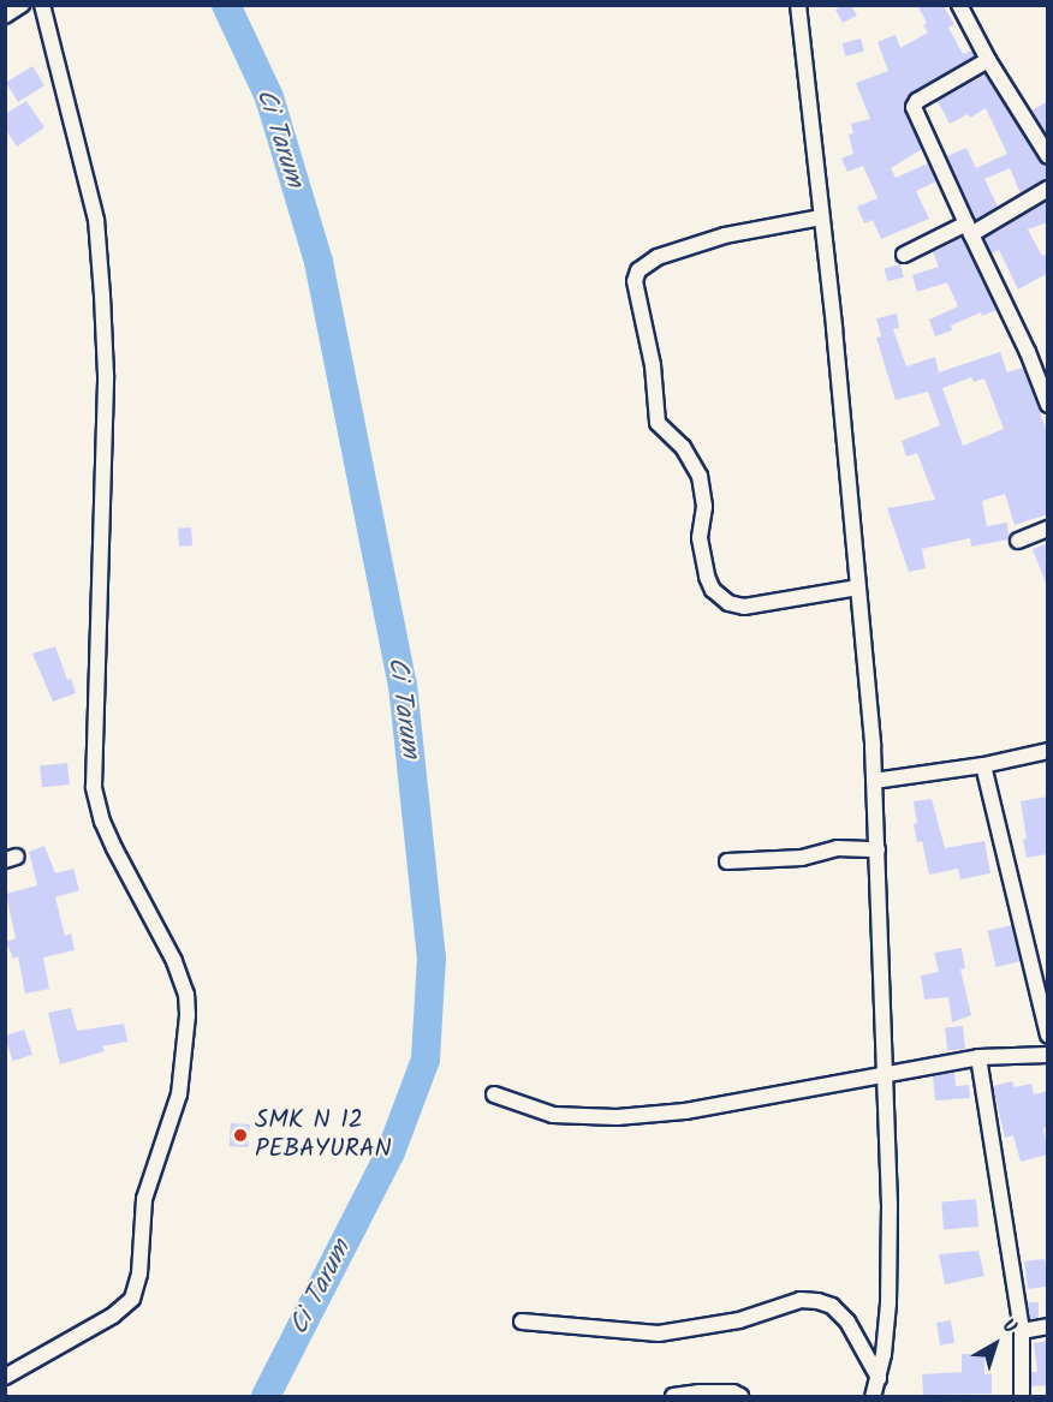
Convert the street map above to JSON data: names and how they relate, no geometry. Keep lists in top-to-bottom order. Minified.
{"water":["Ci Tarum"],"places":["SMK N 12 PEBAYURAN"],"north":"top right"}
